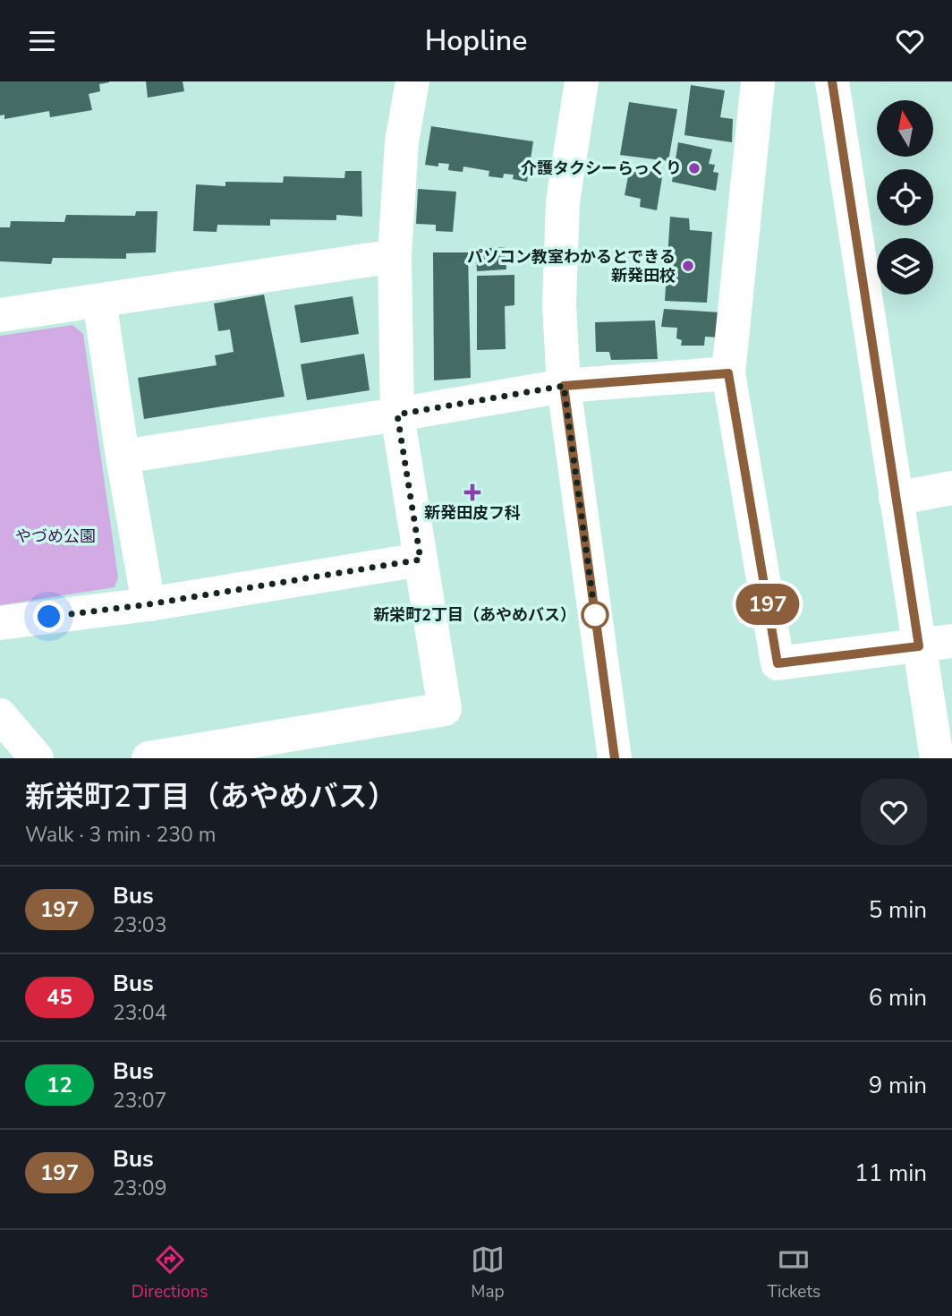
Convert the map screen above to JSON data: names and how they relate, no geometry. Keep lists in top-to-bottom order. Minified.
{"parks":["やづめ公園"],"places":{"other":["介護タクシーらっくり","パソコン教室わかるとできる 新発田校","新栄町2丁目（あやめバス）"],"health":["新発田皮フ科"]},"lines":["bus line 197"],"north":"top","page":{"header":"Hopline","on_map":"197","heading":["新栄町2丁目（あやめバス）","Walk · 3 min · 230 m"],"list":[{"mark":"197","name":"Bus","note":"23:03","value":"5 min"},{"mark":"45","name":"Bus","note":"23:04","value":"6 min"},{"mark":"12","name":"Bus","note":"23:07","value":"9 min"},{"mark":"197","name":"Bus","note":"23:09","value":"11 min"}],"tabs":["Directions","Map","Tickets"]}}
